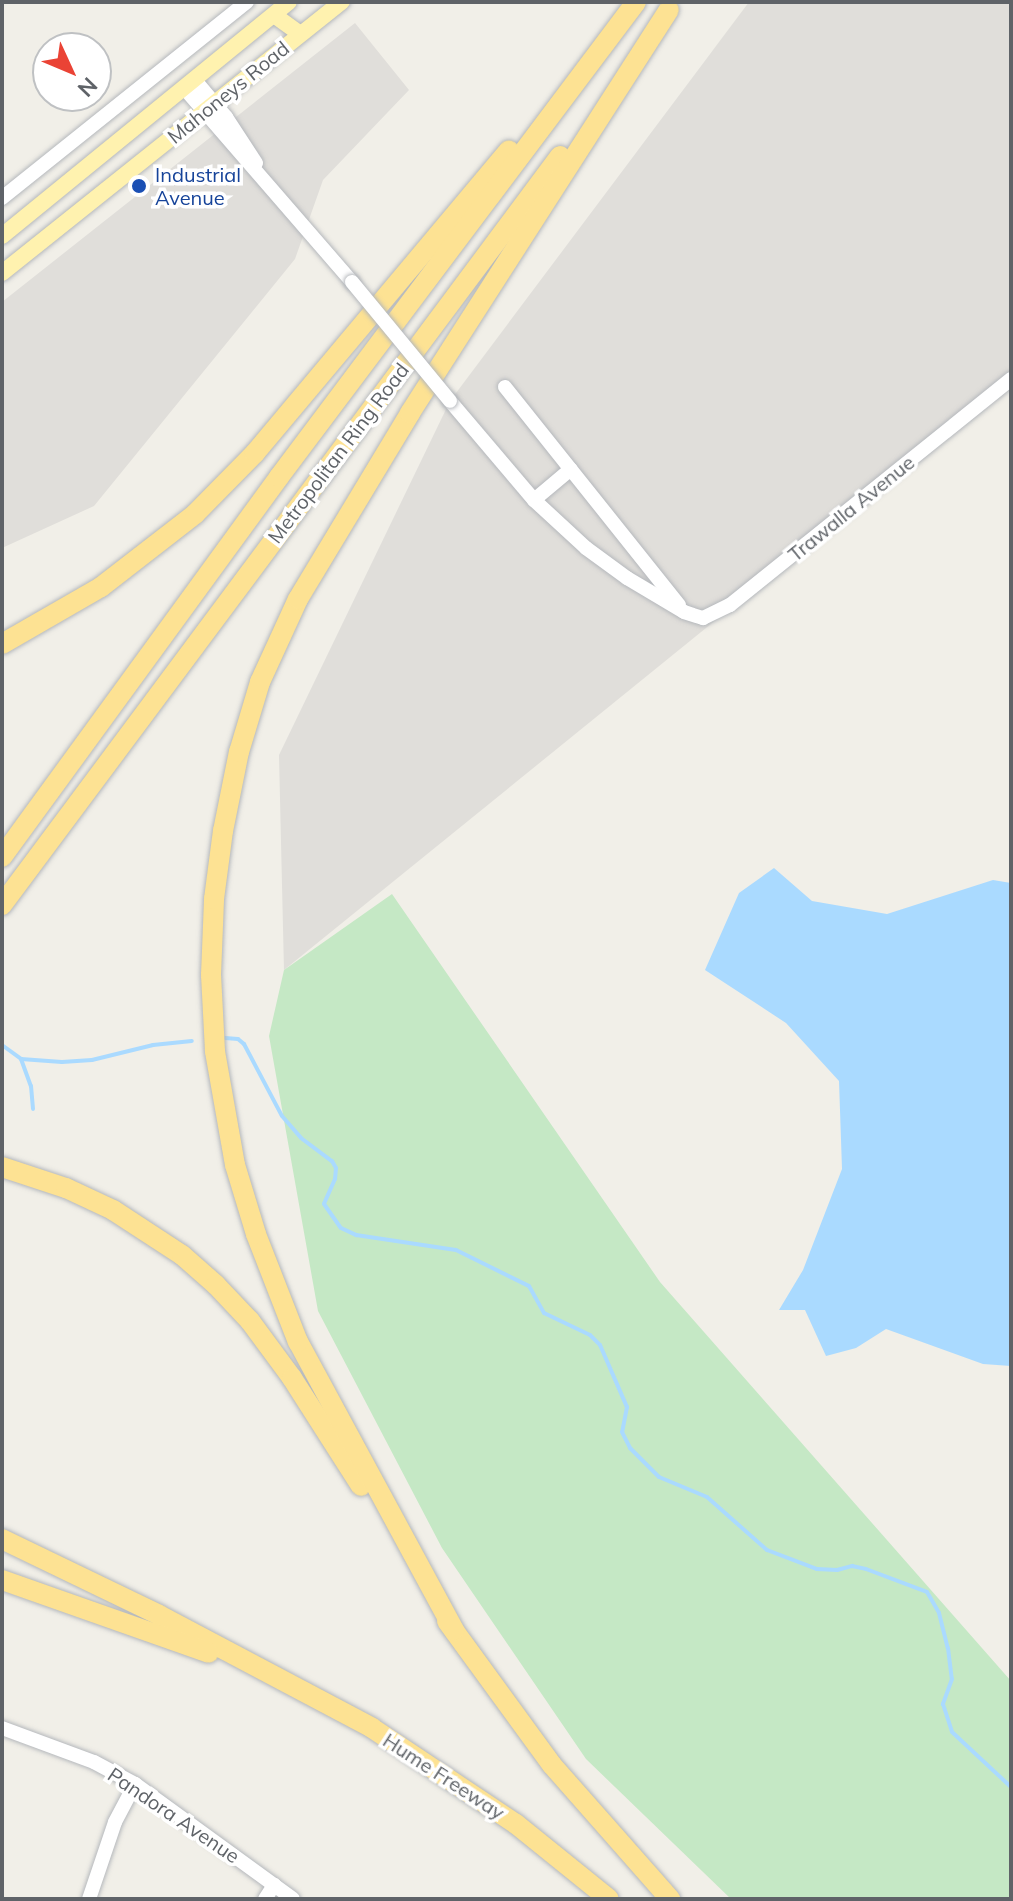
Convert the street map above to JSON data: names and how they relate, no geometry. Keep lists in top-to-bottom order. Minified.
{"streets":{"highway":["Metropolitan Ring Road","Hume Freeway"],"main road":["Mahoneys Road"],"street":["Trawalla Avenue","Pandora Avenue"]},"places":["Industrial Avenue"],"north":"bottom right"}
